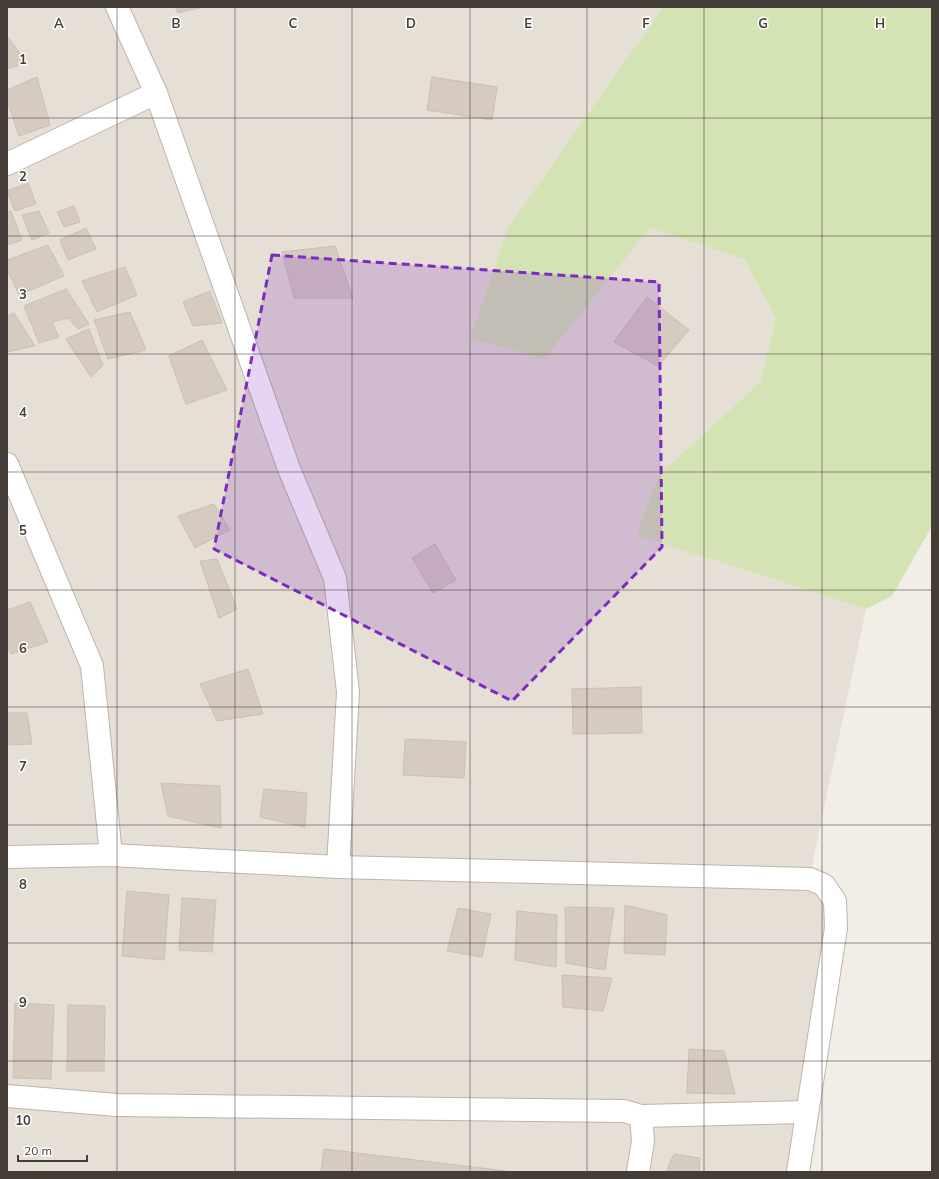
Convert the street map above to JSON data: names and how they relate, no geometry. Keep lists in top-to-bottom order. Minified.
{"scale_bar":"20 m","grid":{"columns":["A","B","C","D","E","F","G","H"],"rows":["1","2","3","4","5","6","7","8","9","10"]}}
